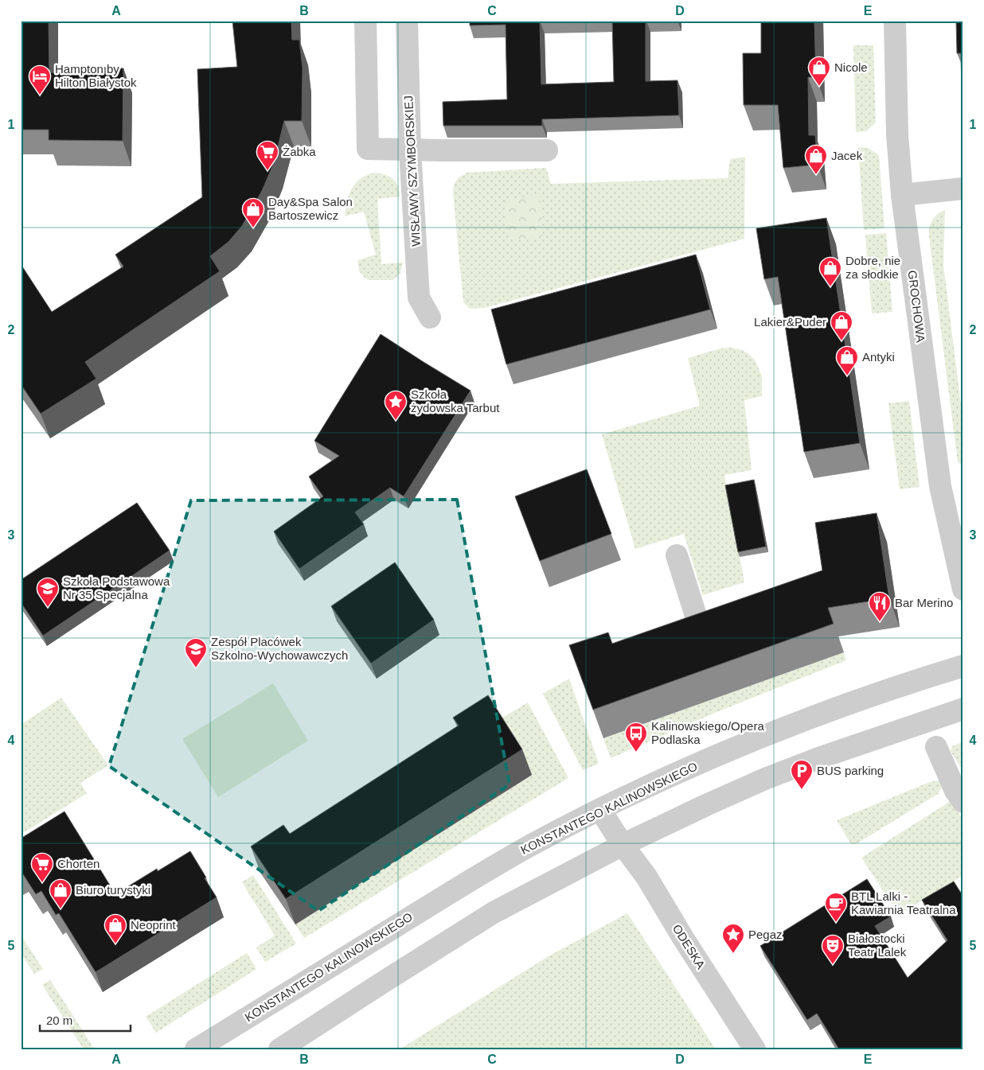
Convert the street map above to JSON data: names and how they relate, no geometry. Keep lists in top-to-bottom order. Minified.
{"streets":{"street":["WISŁAWY SZYMBORSKIEJ","GROCHOWA","KONSTANTEGO KALINOWSKIEGO","ODESKA"]},"crossings":[["KONSTANTEGO KALINOWSKIEGO","ODESKA"]],"places":{"shop":["Nicole","Jacek","Day&Spa Salon Bartoszewicz","Dobre, nie za słodkie","Lakier&Puder","Antyki","Biuro turystyki","Neoprint"],"hotel":["Hampton by Hilton Białystok"],"supermarket":["Żabka","Chorten"],"place":["Szkoła żydowska Tarbut","Pegaz"],"school or university":["Szkoła Podstawowa Nr 35 Specjalna","Zespół Placówek Szkolno-Wychowawczych"],"restaurant":["Bar Merino"],"bus stop":["Kalinowskiego/Opera Podlaska"],"parking":["BUS parking"],"cafe":["BTL Lalki - Kawiarnia Teatralna"],"theatre":["Białostocki Teatr Lalek"]},"scale_bar":"20 m","grid":{"columns":["A","B","C","D","E"],"rows":["1","2","3","4","5"]}}
